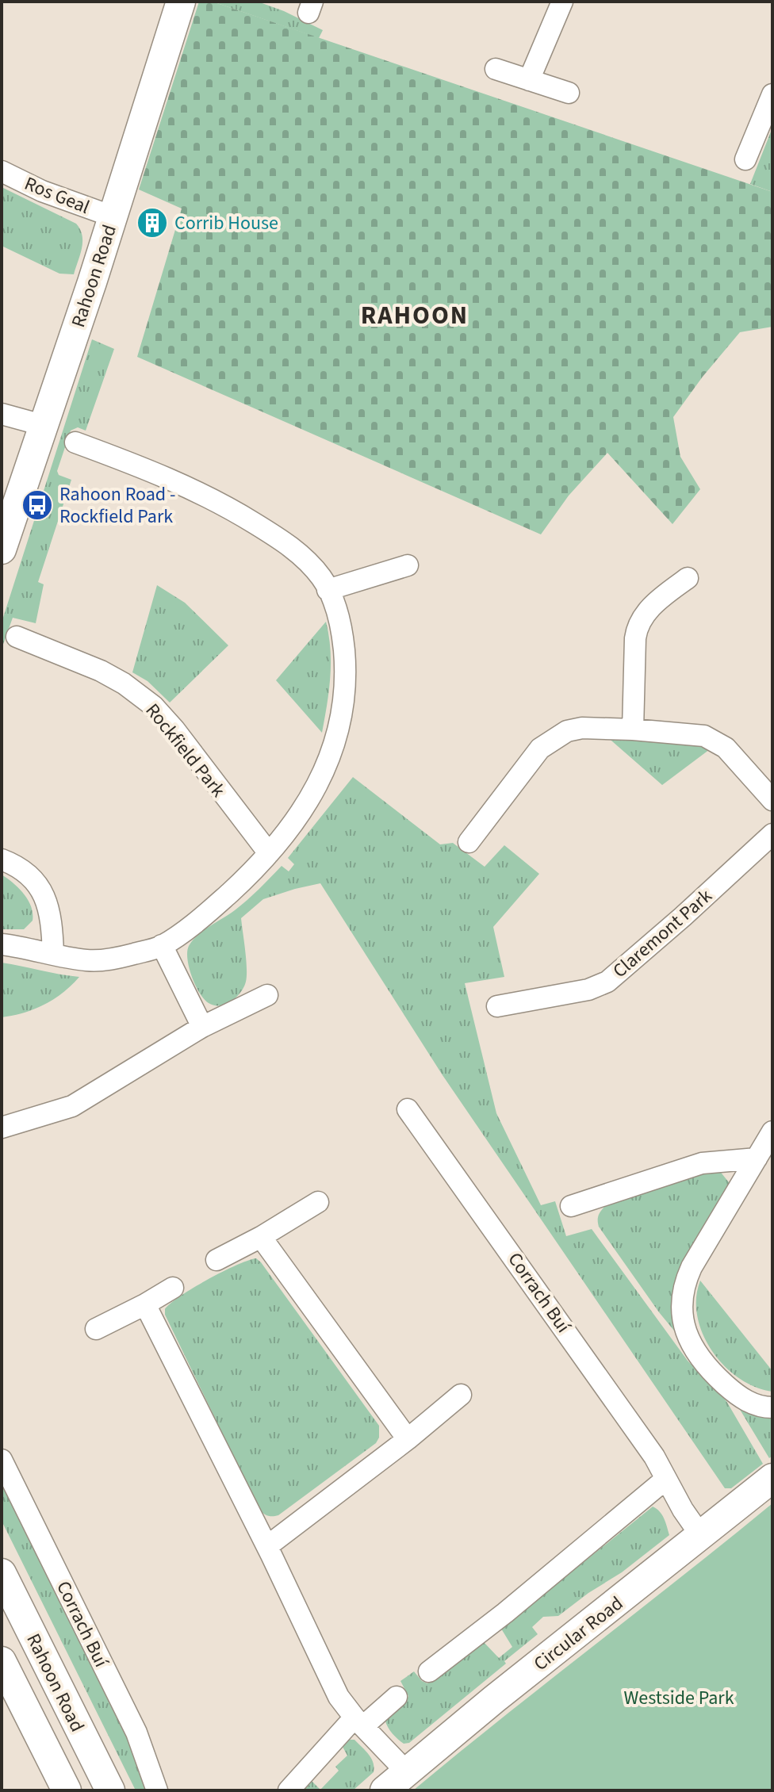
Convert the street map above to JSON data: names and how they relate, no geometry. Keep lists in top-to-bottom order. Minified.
{"streets":{"street":["Ros Geal","Rahoon Road","Rockfield Park","Claremont Park","Corrach Buí","Circular Road"]},"crossings":[["Ros Geal","Rahoon Road"],["Corrach Buí","Circular Road"]],"districts":["RAHOON"],"parks":["Westside Park"],"places":{"building":["Corrib House"],"bus stop":["Rahoon Road - Rockfield Park"]}}
